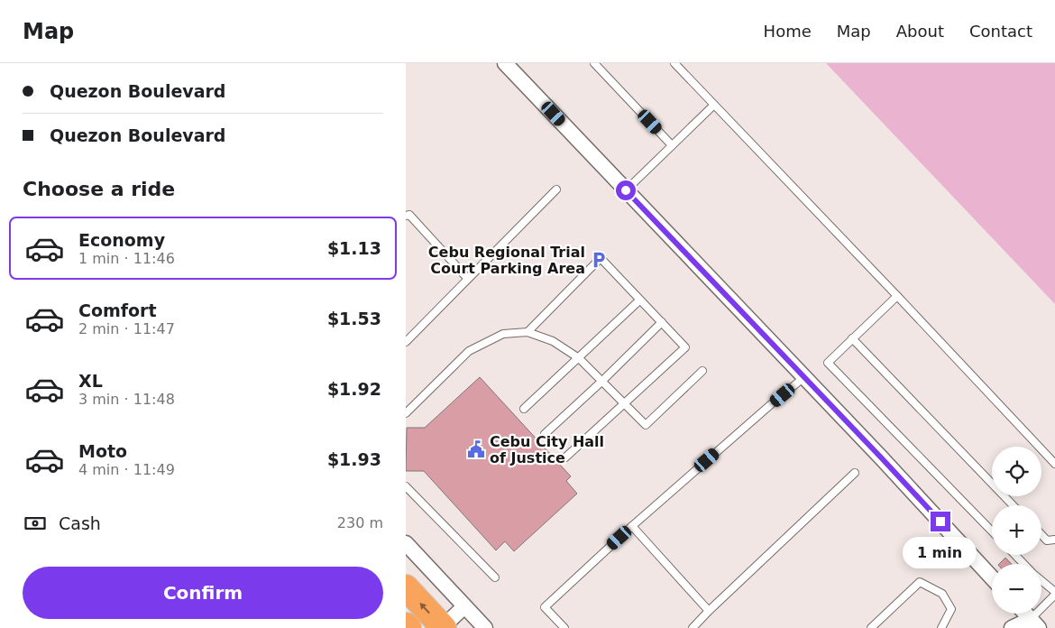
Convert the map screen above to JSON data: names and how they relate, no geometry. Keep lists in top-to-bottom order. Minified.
{"places":{"parking":["Cebu Regional Trial Court Parking Area"],"public building":["Cebu City Hall of Justice"]},"page":{"header":"Map","nav":["Home","Map","About","Contact"],"banner":["Quezon Boulevard","Quezon Boulevard"],"heading":"Choose a ride","list":[{"name":"Economy","note":"1 min · 11:46","value":"$1.13"},{"name":"Comfort","note":"2 min · 11:47","value":"$1.53"},{"name":"XL","note":"3 min · 11:48","value":"$1.92"},{"name":"Moto","note":"4 min · 11:49","value":"$1.93"}],"map_buttons":["+","−"],"pay":["Cash","230 m"],"bubble":"1 min","buttons":"Confirm"}}
